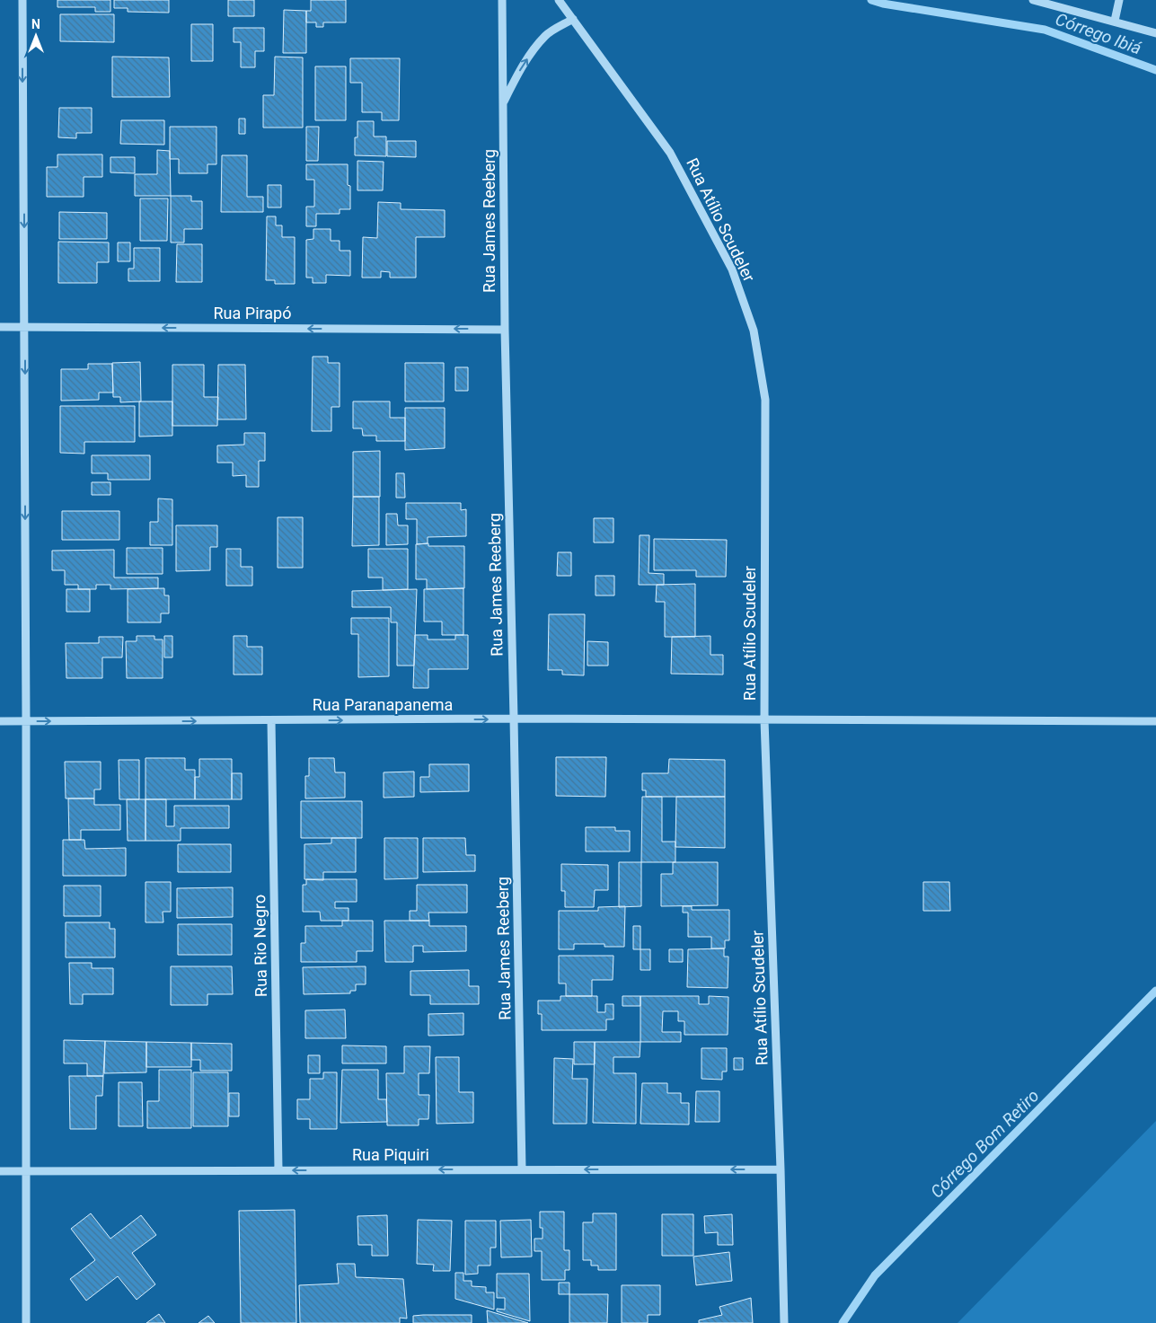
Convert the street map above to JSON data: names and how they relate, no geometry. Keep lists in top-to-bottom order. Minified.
{"streets":{"street":["Rua Atílio Scudeler","Rua James Reeberg","Rua Pirapó","Rua Paranapanema","Rua Rio Negro","Rua Piquiri"]},"crossings":[["Rua Atílio Scudeler","Rua Paranapanema"],["Rua Atílio Scudeler","Rua Piquiri"],["Rua James Reeberg","Rua Pirapó"],["Rua James Reeberg","Rua Paranapanema"],["Rua James Reeberg","Rua Piquiri"],["Rua Paranapanema","Rua Rio Negro"],["Rua Rio Negro","Rua Piquiri"]],"one_way":["Rua Pirapó","Rua Paranapanema","Rua Piquiri"],"water":["Córrego Ibiá","Córrego Bom Retiro"],"north":"top"}
